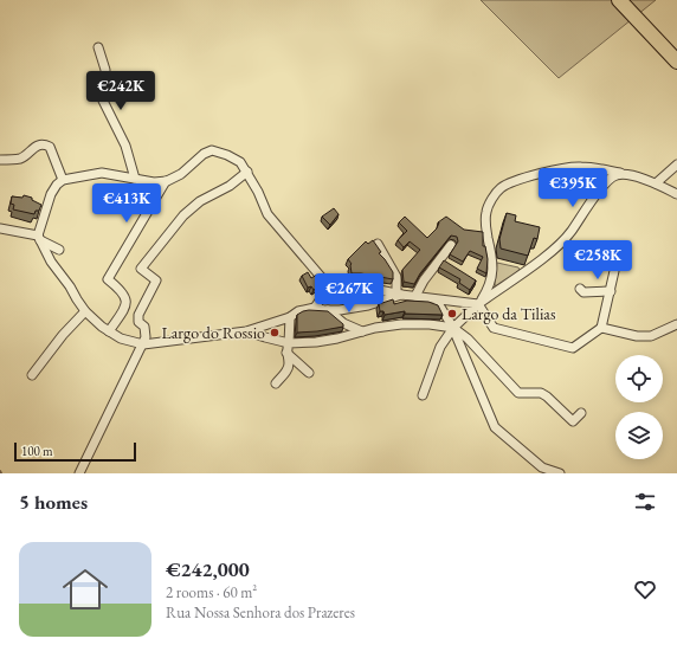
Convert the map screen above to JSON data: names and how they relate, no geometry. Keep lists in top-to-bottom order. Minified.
{"places":["Largo da Tilias","Largo do Rossio"],"scale_bar":"100 m","page":{"price":["€242K","€395K","€413K","€258K","€267K"],"scale":"100 m","heading":"5 homes","list":[{"name":"€242,000","note":"2 rooms · 60 m² · Rua Nossa Senhora dos Prazeres"}]}}
